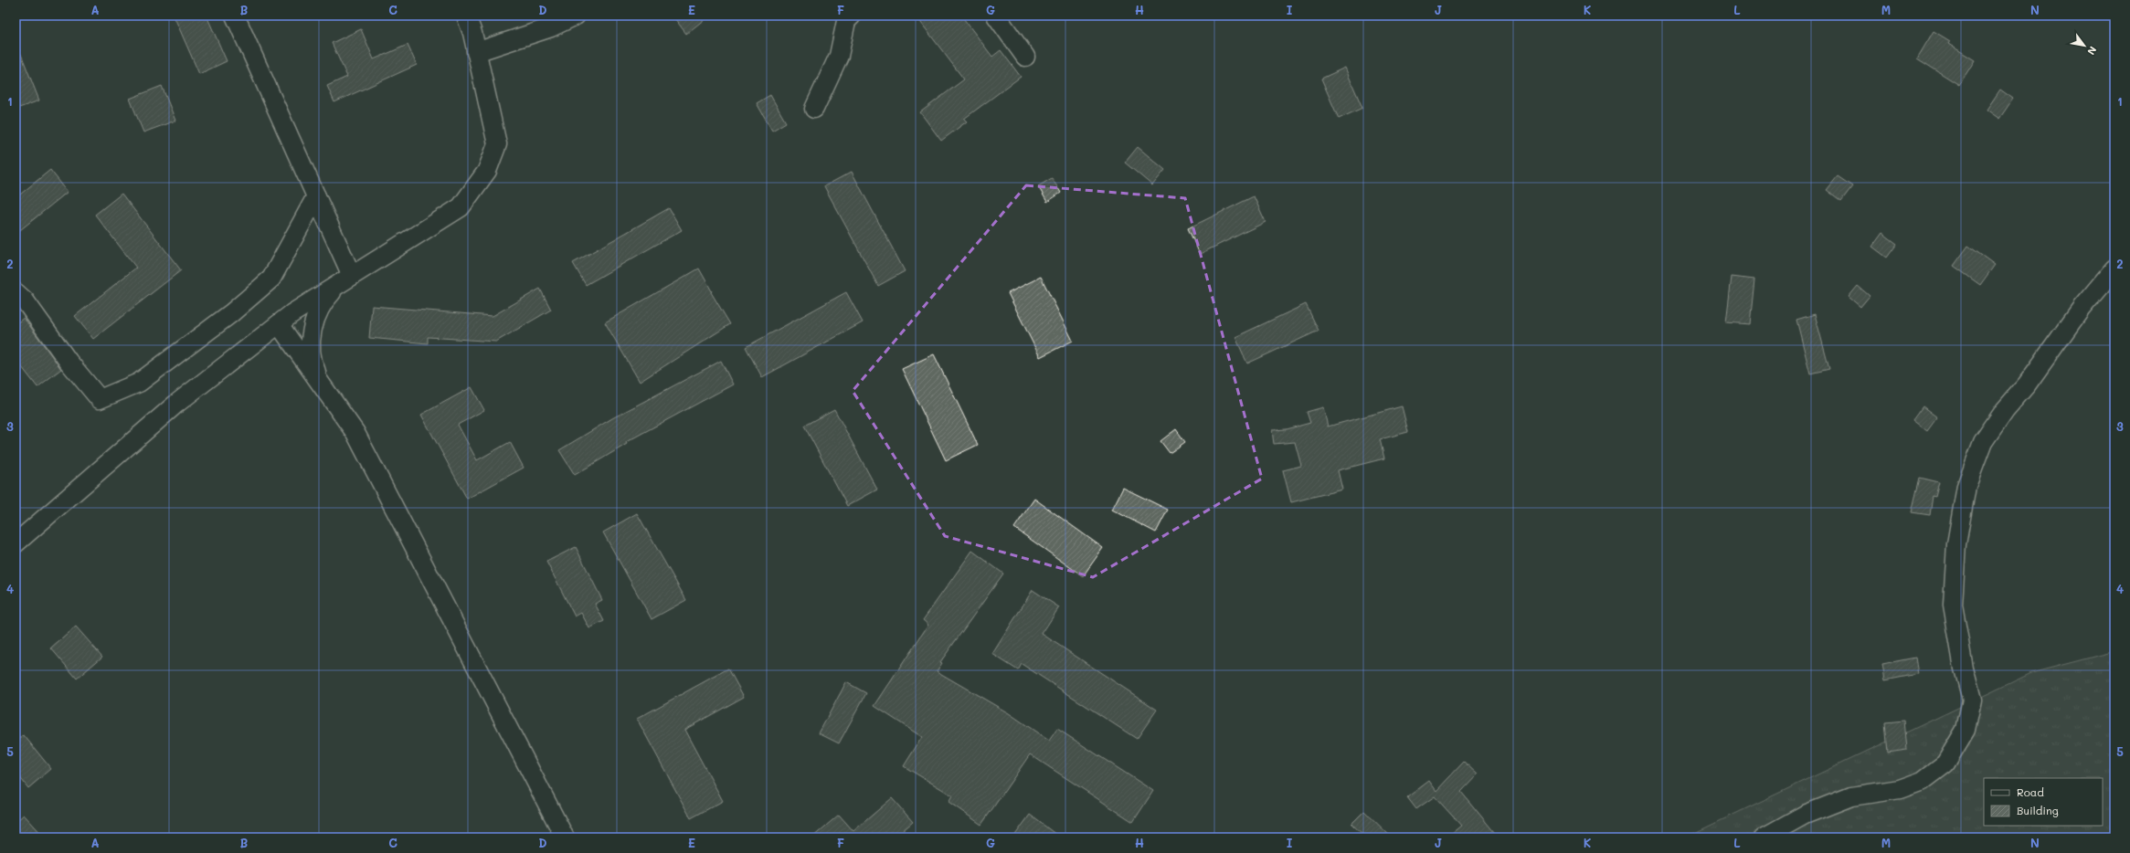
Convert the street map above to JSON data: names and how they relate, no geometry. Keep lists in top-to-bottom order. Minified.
{"legend":["Road","Building"],"north":"bottom right","grid":{"columns":["A","B","C","D","E","F","G","H","I","J","K","L","M","N"],"rows":["1","2","3","4","5"]}}
